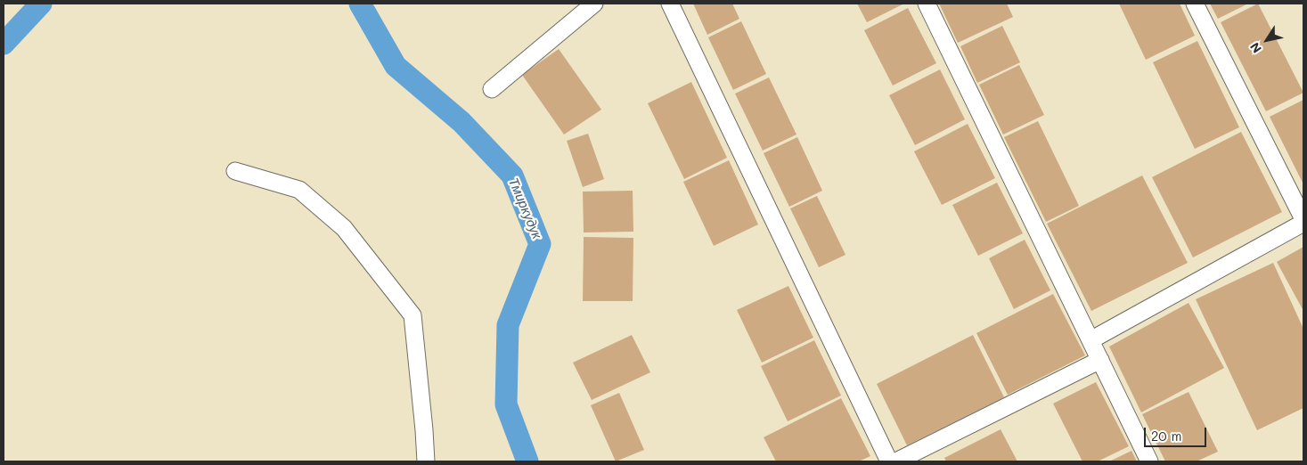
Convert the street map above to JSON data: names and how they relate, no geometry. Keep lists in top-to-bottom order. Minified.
{"water":["Тмиркудук"],"scale_bar":"20 m","north":"bottom left"}
